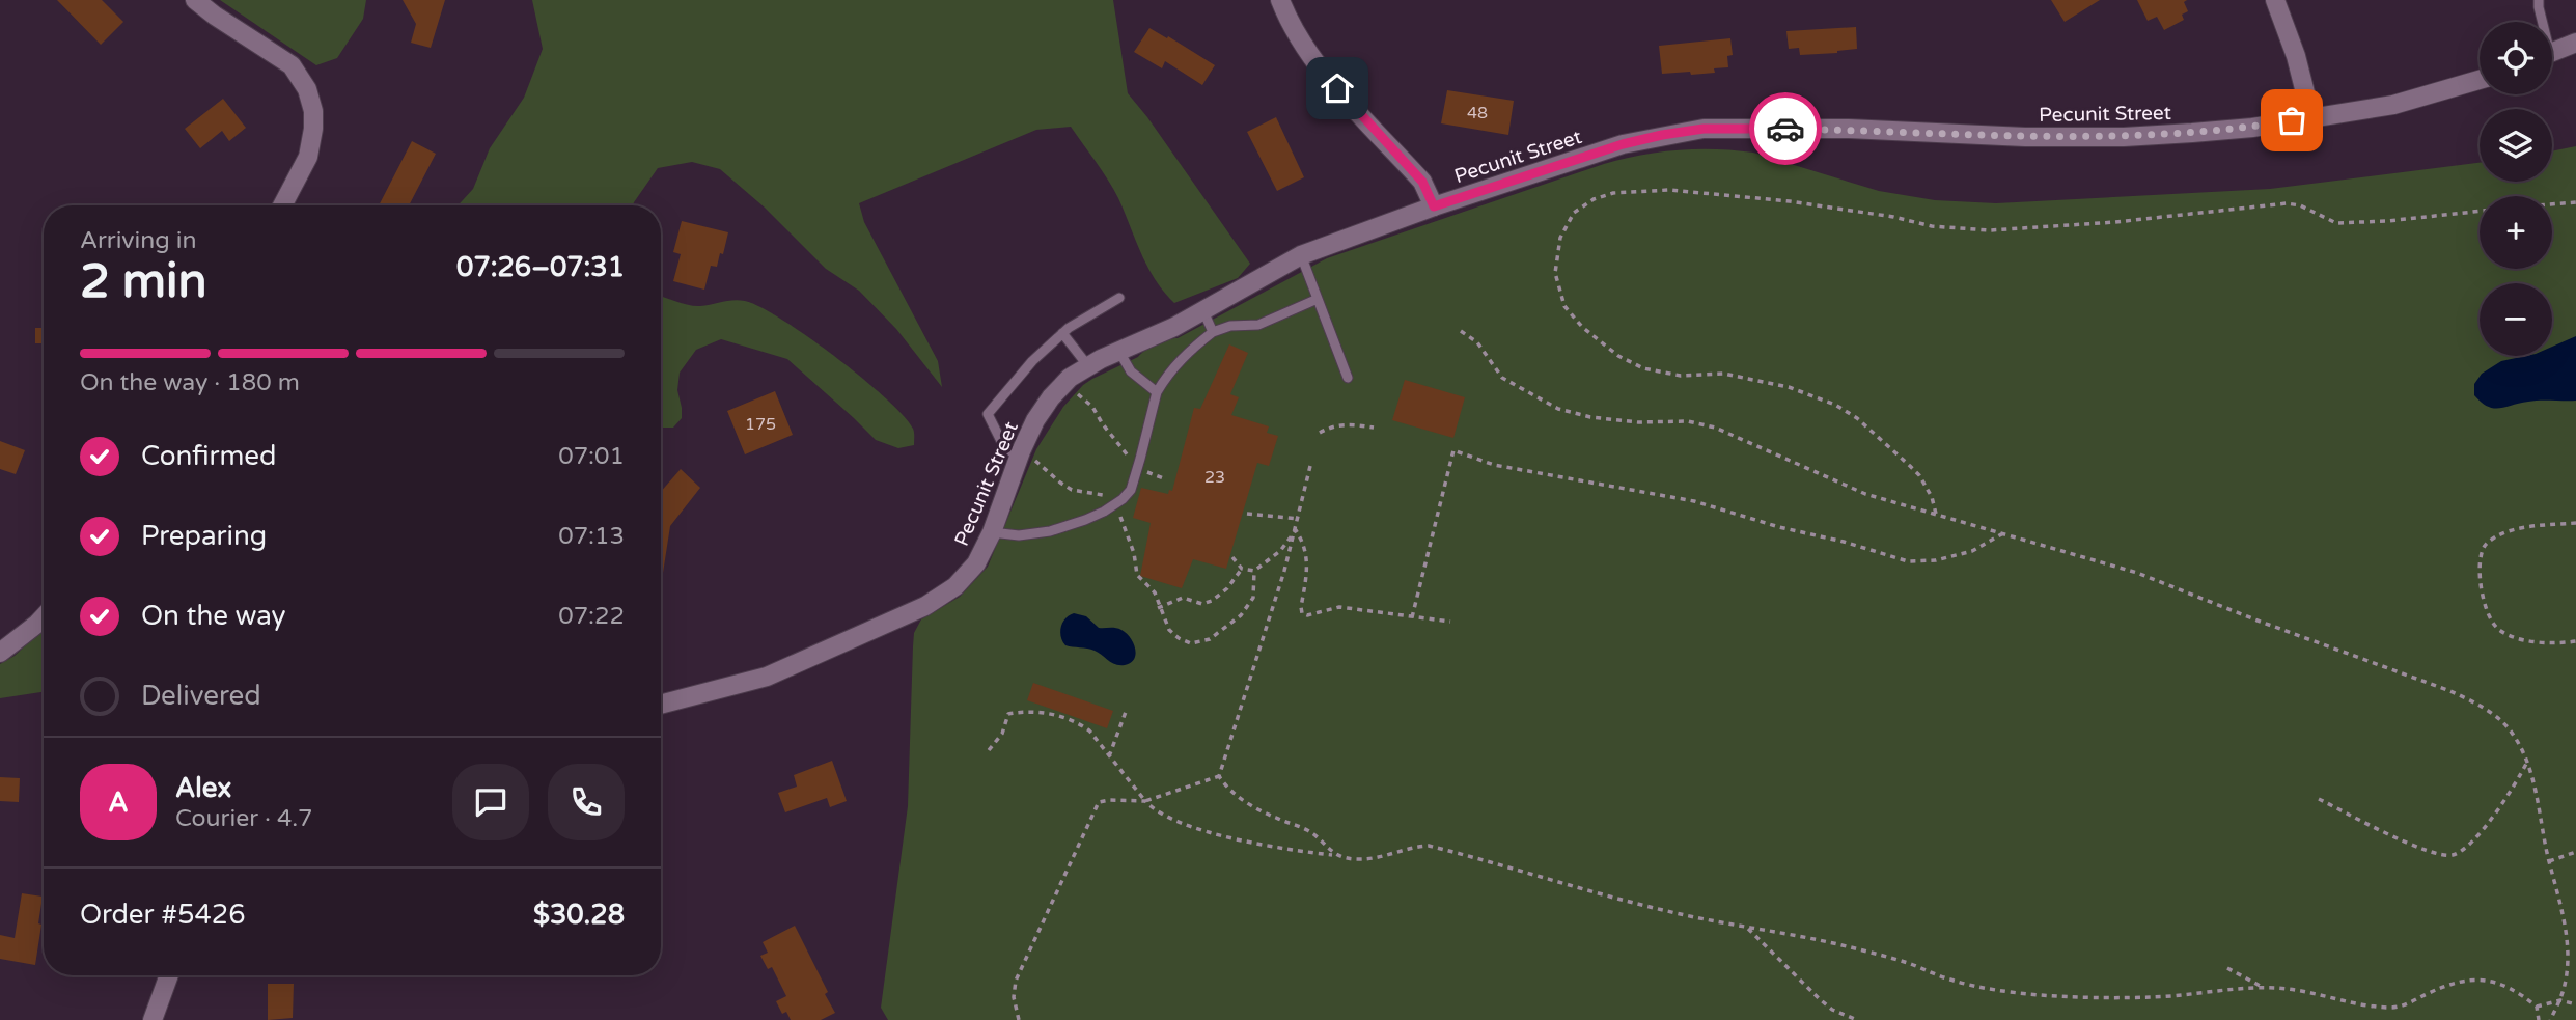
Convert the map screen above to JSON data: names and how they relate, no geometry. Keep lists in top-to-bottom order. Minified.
{"streets":{"street":["Pecunit Street"]},"house_numbers":["48","175","23"],"page":{"map_buttons":["+","−"],"heading":["2 min","Arriving in","07:26–07:31"],"panel":["Alex","Courier · 4.7","Order #5426","$30.28"],"bar":"On the way · 180 m","list":[["Confirmed","07:01"],["Preparing","07:13"],["On the way","07:22"],"Delivered"],"round":"A"}}
